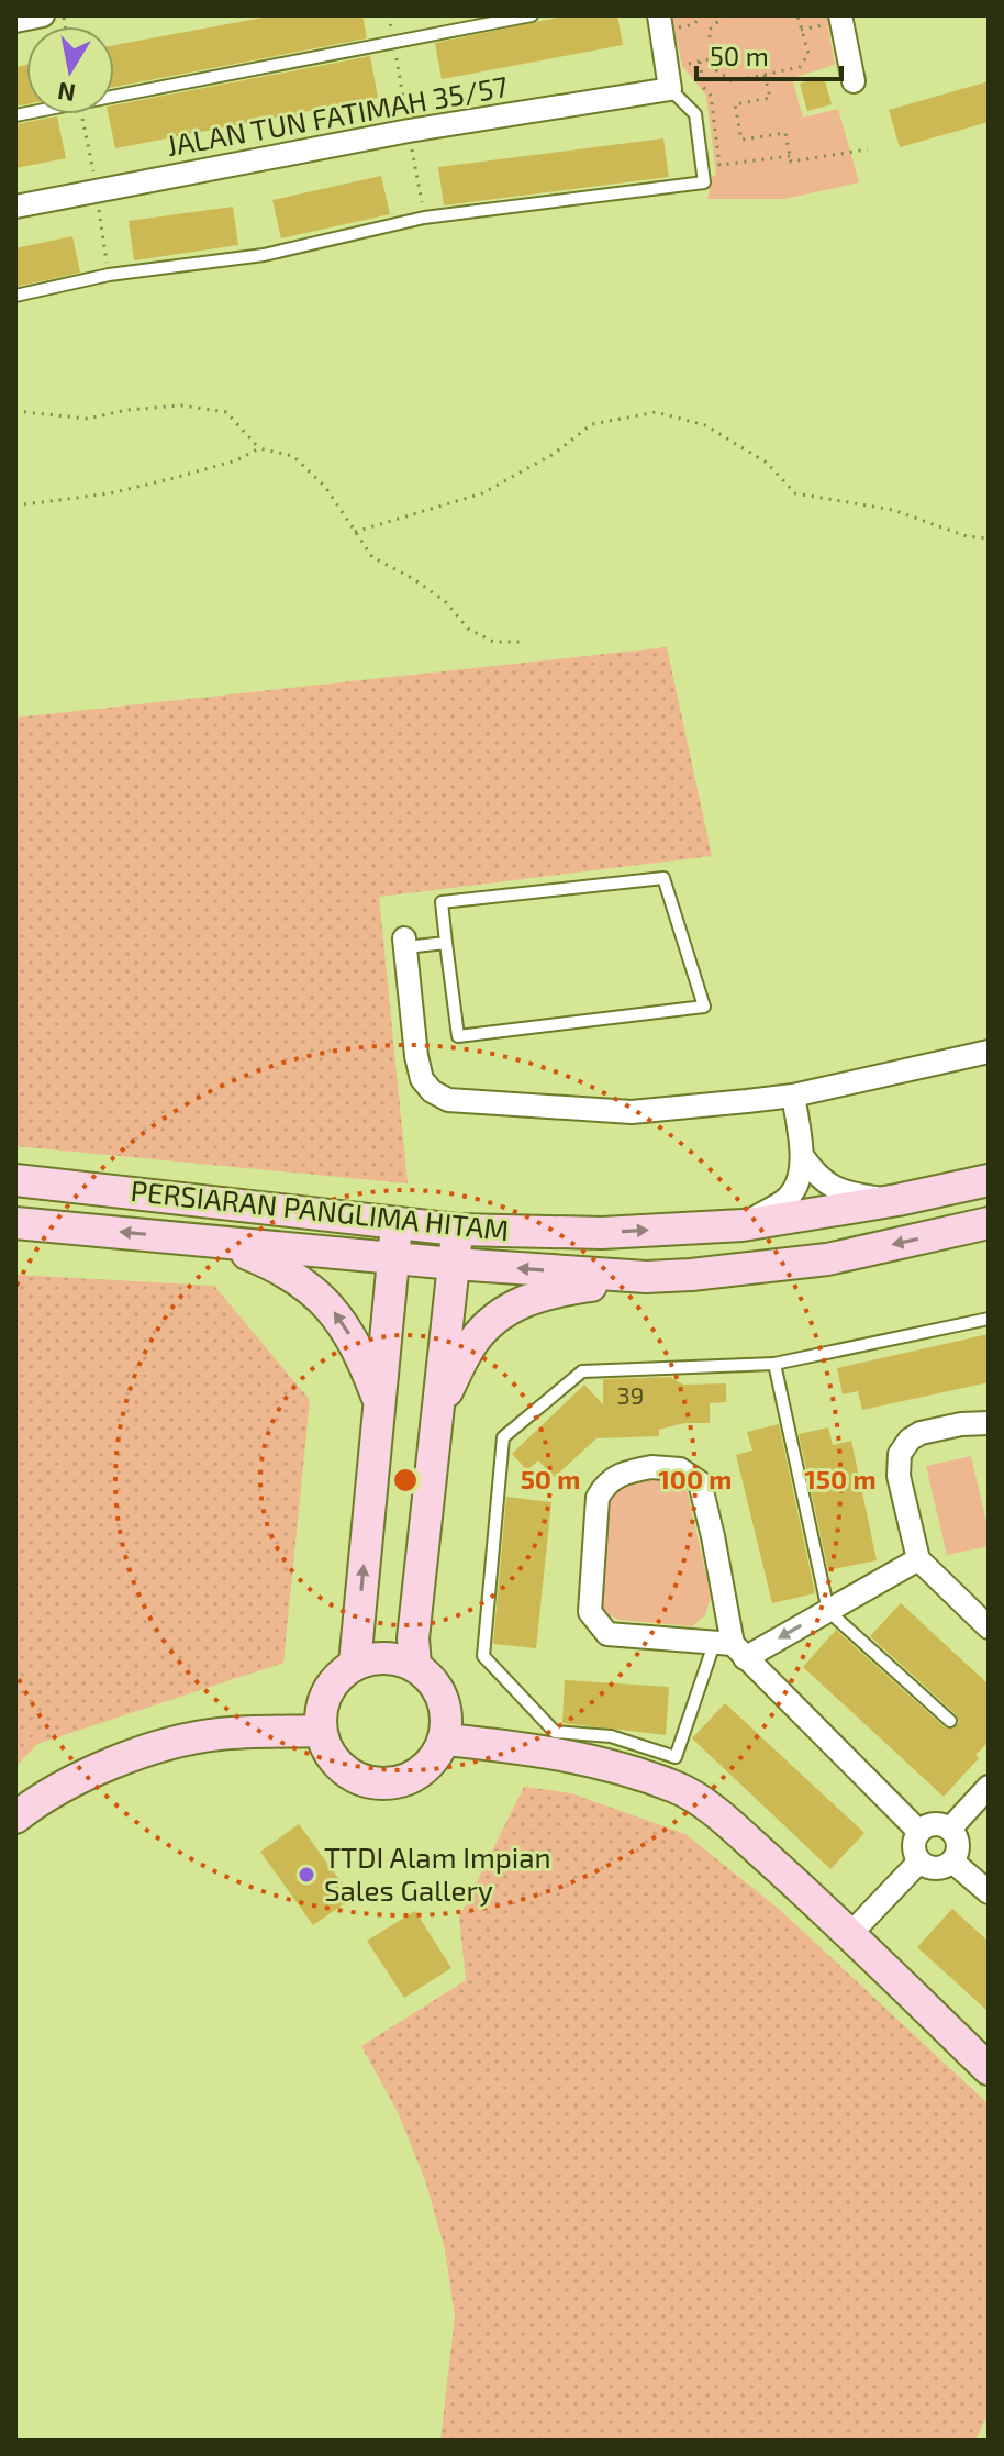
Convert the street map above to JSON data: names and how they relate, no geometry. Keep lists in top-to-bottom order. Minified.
{"streets":{"main road":["PERSIARAN PANGLIMA HITAM"],"street":["JALAN TUN FATIMAH 35/57"]},"places":["TTDI Alam Impian Sales Gallery"],"house_numbers":["39"],"scale_bar":"50 m","north":"bottom","rings":["50 m","100 m","150 m"]}
